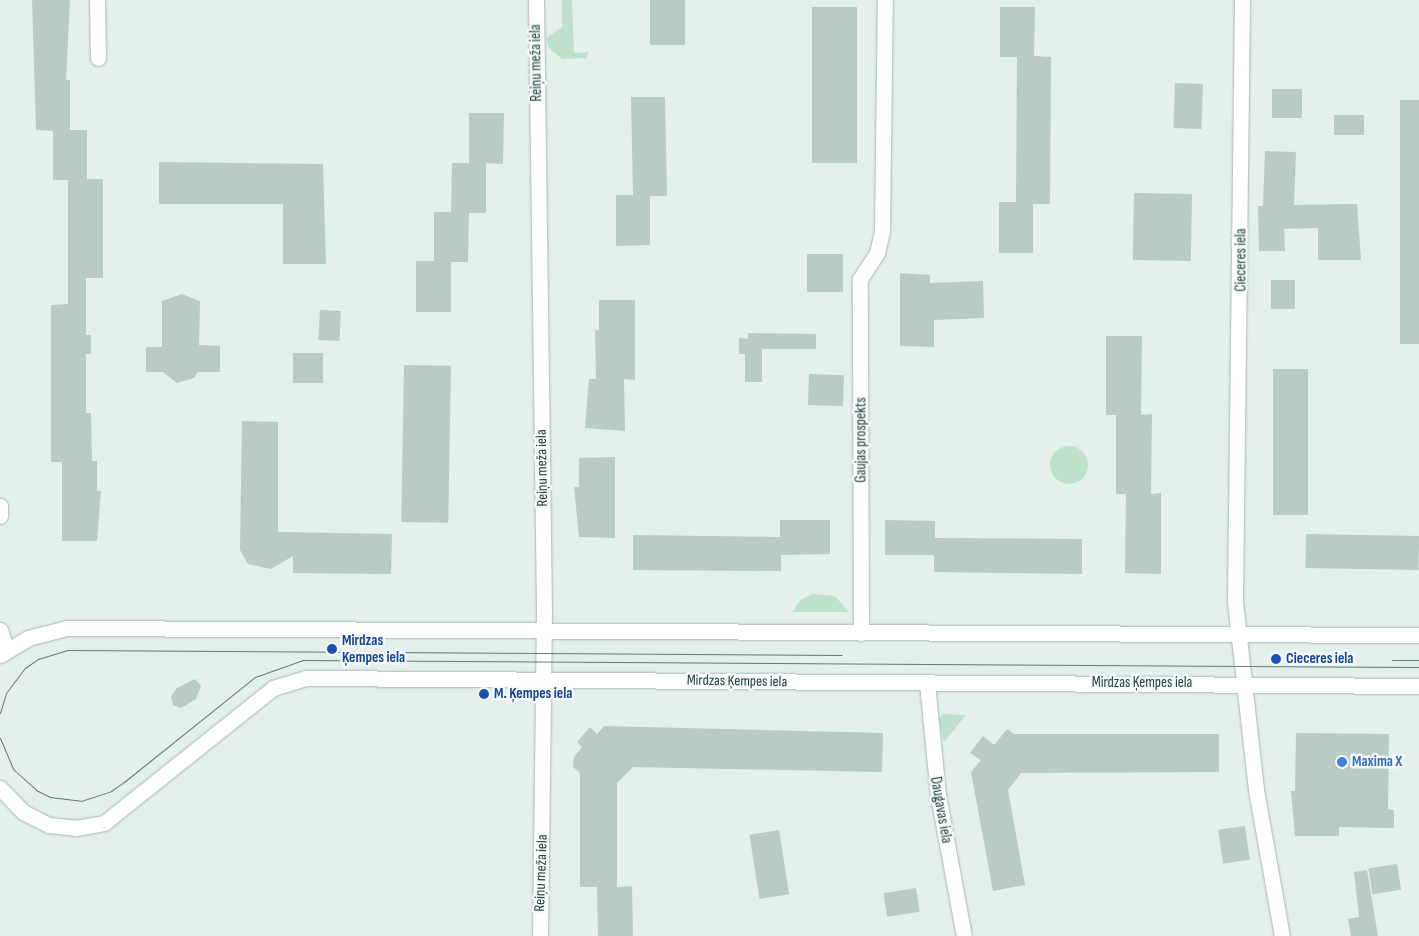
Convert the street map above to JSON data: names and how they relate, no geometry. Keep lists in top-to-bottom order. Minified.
{"streets":{"street":["Reiņu meža iela","Cieceres iela","Gaujas prospekts","Mirdzas Ķempes iela","Daugavas iela"]},"crossings":[["Reiņu meža iela","Mirdzas Ķempes iela"],["Cieceres iela","Mirdzas Ķempes iela"],["Mirdzas Ķempes iela","Daugavas iela"]],"places":["Mirdzas Ķempes iela","Cieceres iela","M. Ķempes iela","Maxima X"]}
